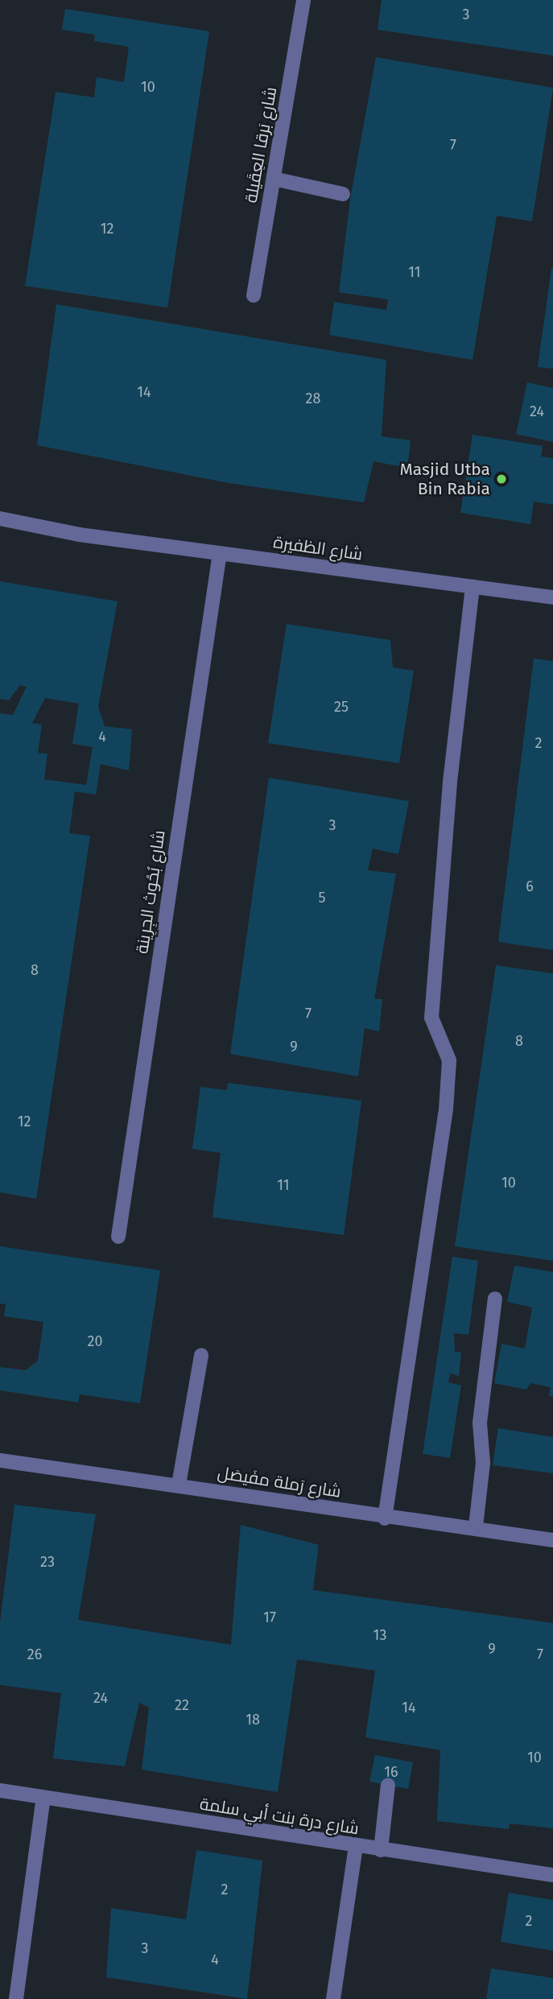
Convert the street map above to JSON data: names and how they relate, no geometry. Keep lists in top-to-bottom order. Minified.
{"streets":{"street":["شارع بَرقا العِقَيلة","شارع الظفيرة","شارع بُحُوث الجِرِينة","شارع رَملة مفَيصَل","شارع درة بنت أبي سلمة"]},"crossings":[["شارع الظفيرة","شارع بُحُوث الجِرِينة"]],"places":["Masjid Utba Bin Rabia"],"house_numbers":["3","10","7","12","11","14","28","24","25","4","2","3","6","5","8","7","8","9","12","10","11","20","23","17","13","9","26","7","24","22","14","18","10","16","2","2","3","4"]}
